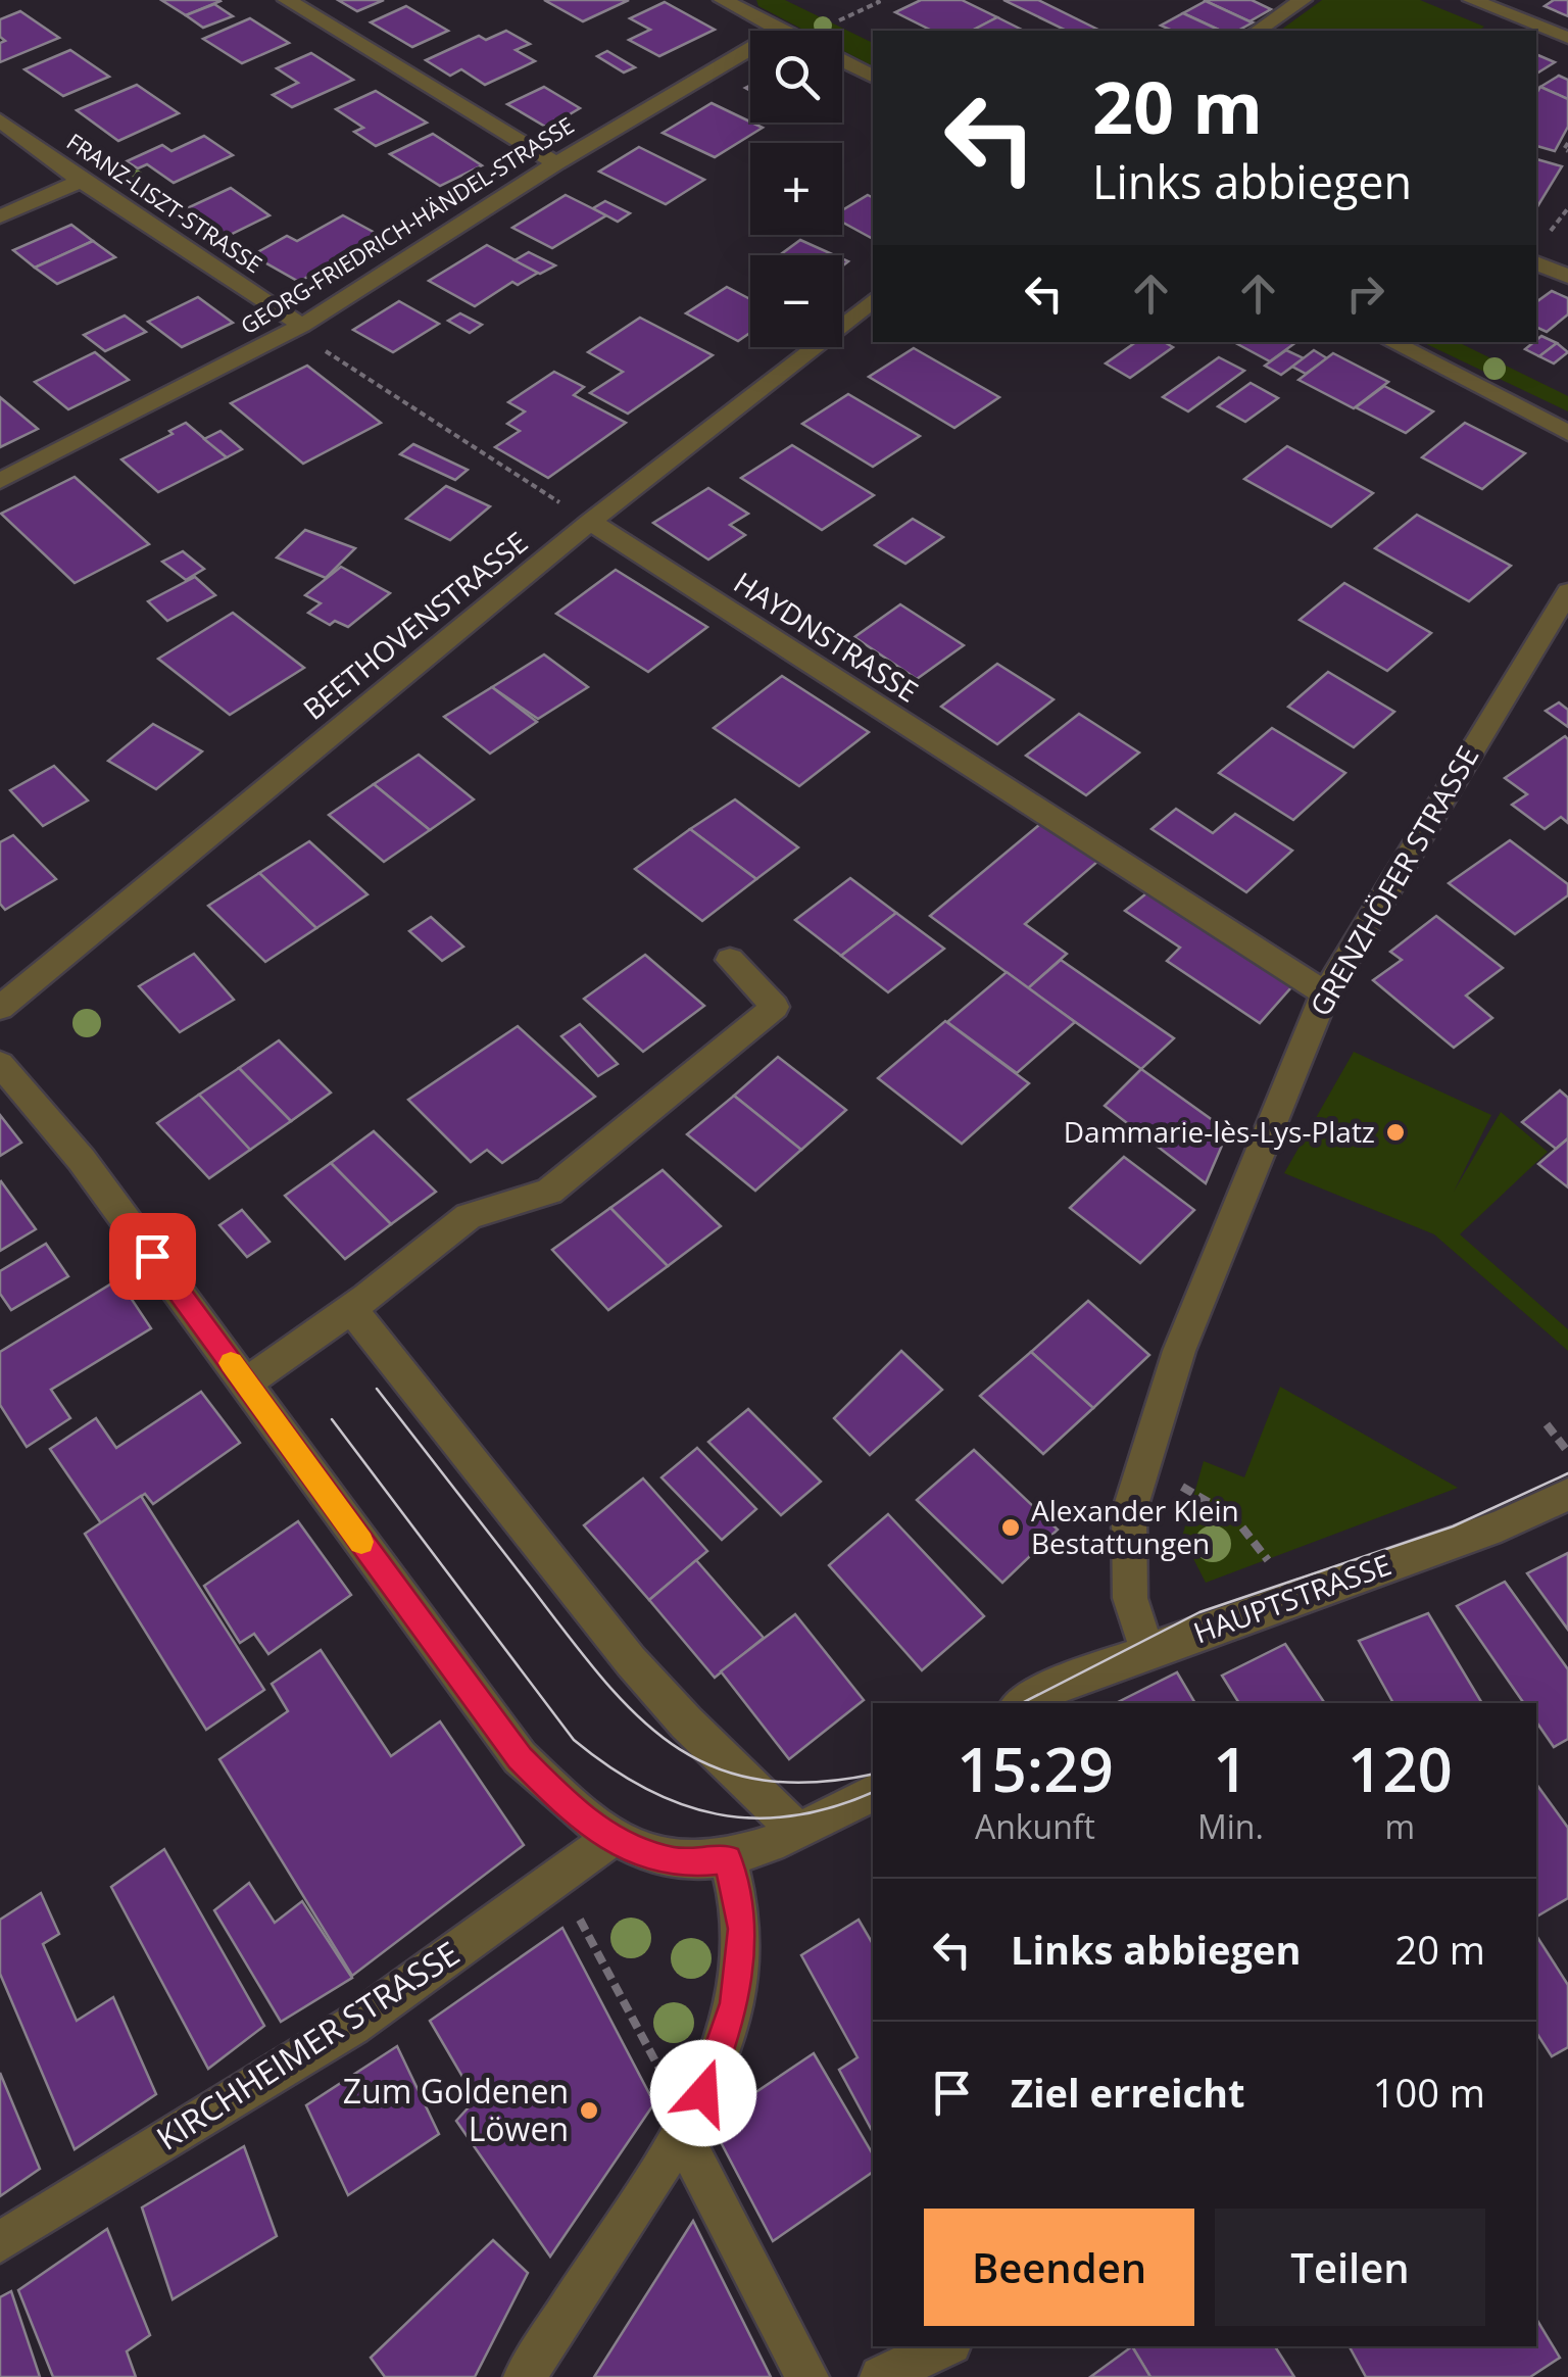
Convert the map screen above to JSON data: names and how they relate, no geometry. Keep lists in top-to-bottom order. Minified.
{"streets":{"street":["FRANZ-LISZT-STRASSE","GEORG-FRIEDRICH-HÄNDEL-STRASSE","BEETHOVENSTRASSE","HAYDNSTRASSE","GRENZHÖFER STRASSE","HAUPTSTRASSE","KIRCHHEIMER STRASSE"]},"crossings":[["FRANZ-LISZT-STRASSE","GEORG-FRIEDRICH-HÄNDEL-STRASSE"],["BEETHOVENSTRASSE","HAYDNSTRASSE"],["HAYDNSTRASSE","GRENZHÖFER STRASSE"],["GRENZHÖFER STRASSE","HAUPTSTRASSE"]],"places":["Dammarie-lès-Lys-Platz","Alexander Klein Bestattungen","Zum Goldenen Löwen"],"page":{"map_buttons":["+","−"],"turn":["20 m","Links abbiegen"],"eta":["15:29","Ankunft","1","Min.","120","m"],"list":[{"name":"Links abbiegen","value":"20 m"},{"name":"Ziel erreicht","value":"100 m"}],"buttons":["Beenden","Teilen"]}}
